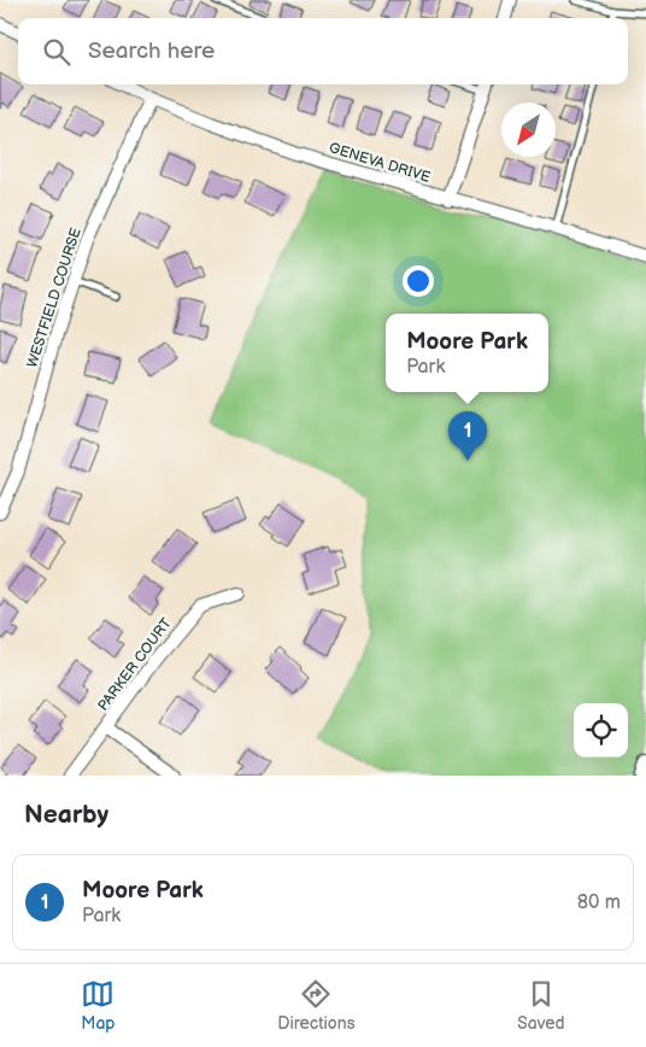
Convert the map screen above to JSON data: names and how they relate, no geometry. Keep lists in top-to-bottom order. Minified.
{"streets":{"street":["GENEVA DRIVE","WESTFIELD COURSE","PARKER COURT"]},"crossings":[["GENEVA DRIVE","WESTFIELD COURSE"]],"north":"bottom left","page":{"search":"Search here","popup":["Moore Park","Park"],"pins":"1","heading":"Nearby","list":[{"mark":"1","name":"Moore Park","note":"Park","value":"80 m"}],"nav":["Map","Directions","Saved"]}}
